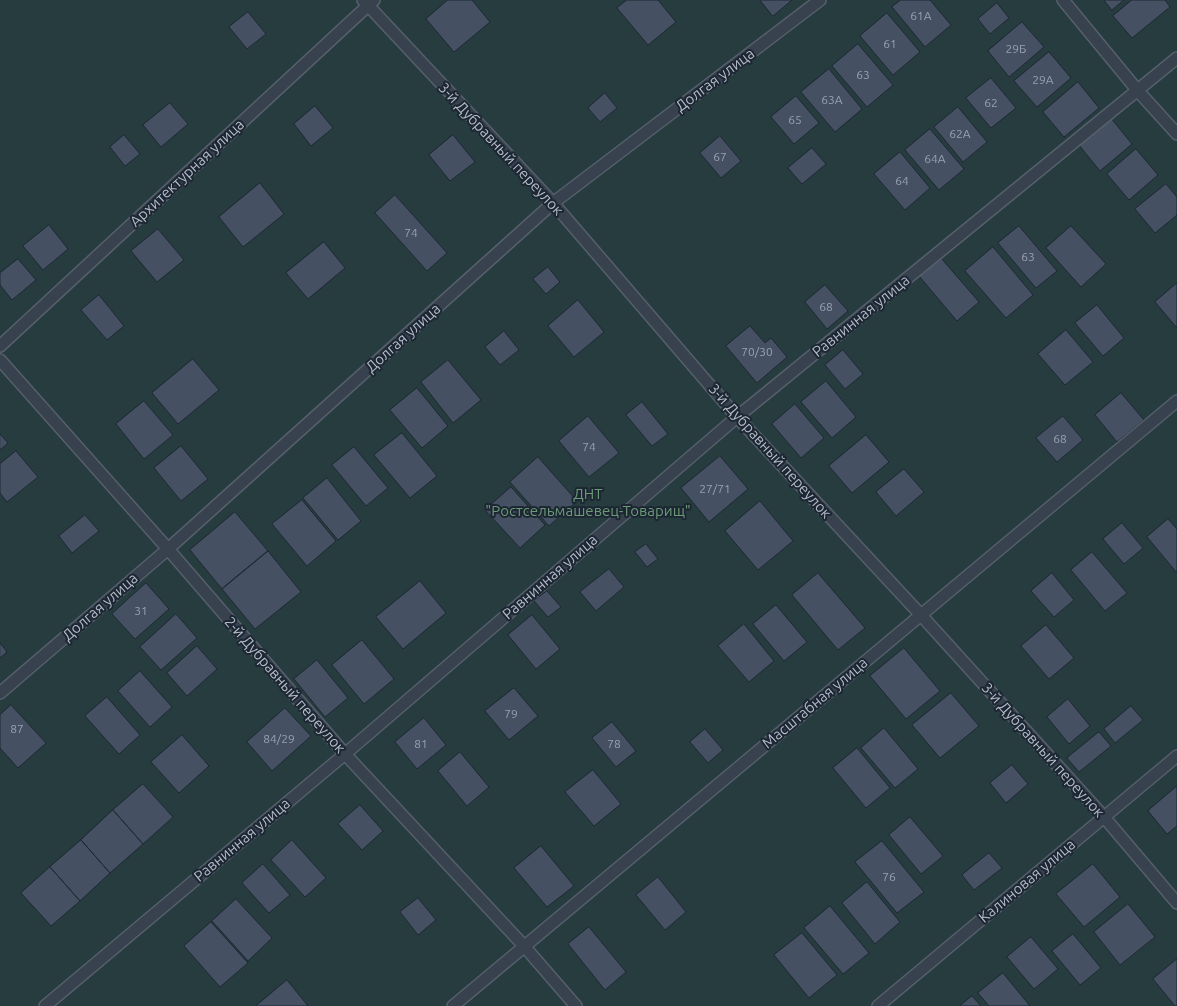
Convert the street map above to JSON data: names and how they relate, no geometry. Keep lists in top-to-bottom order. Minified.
{"streets":{"lane":["Долгая улица","3-й Дубравный переулок","Архитектурная улица","Равнинная улица","2-й Дубравный переулок","Масштабная улица","Калиновая улица"]},"crossings":[["Долгая улица","3-й Дубравный переулок"],["Долгая улица","2-й Дубравный переулок"],["3-й Дубравный переулок","Архитектурная улица"],["3-й Дубравный переулок","Равнинная улица"],["3-й Дубравный переулок","Масштабная улица"],["3-й Дубравный переулок","Калиновая улица"],["Равнинная улица","2-й Дубравный переулок"],["2-й Дубравный переулок","Масштабная улица"]],"parks":["ДНТ \"Ростсельмашевец-Товарищ\""],"house_numbers":["61А","61","29Б","63","29А","63А","62","65","62А","67","64А","64","74","63","68","70/30","68","74","27/71","31","79","87","84/29","81","78","76"]}
